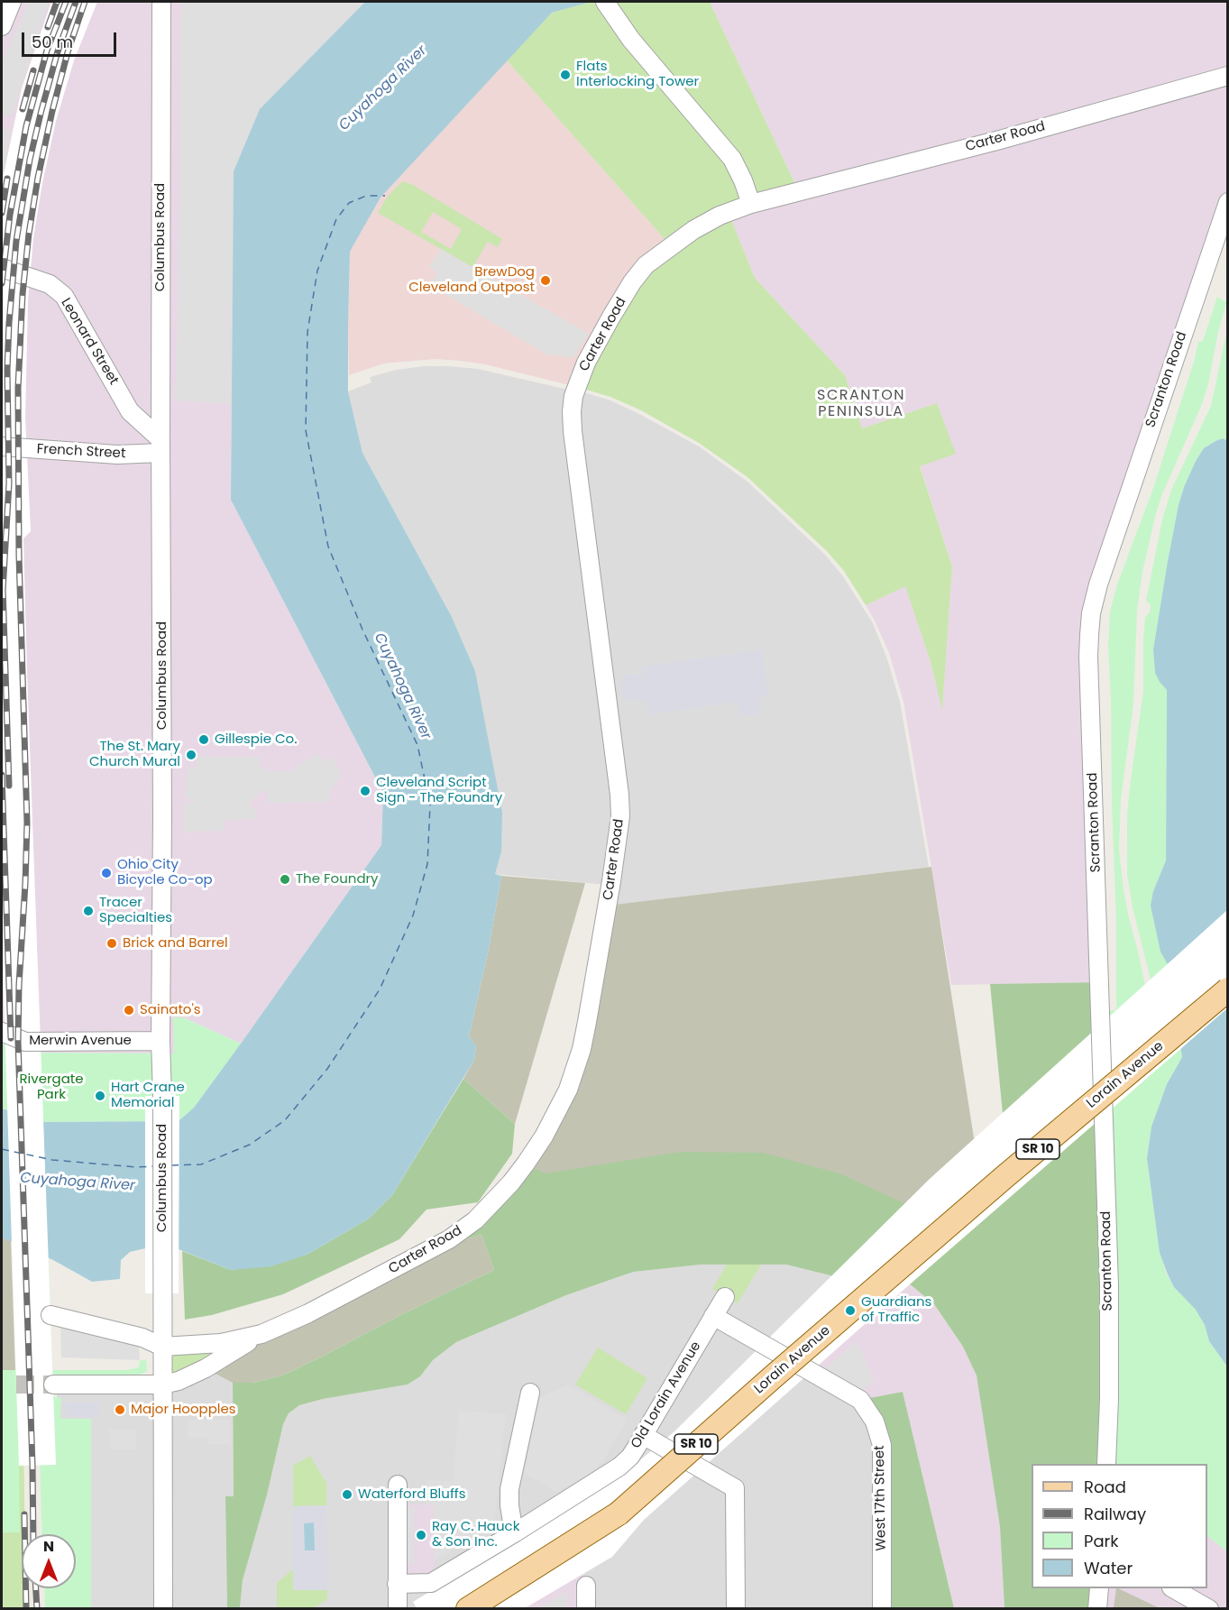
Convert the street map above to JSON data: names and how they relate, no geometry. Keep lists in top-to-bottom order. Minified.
{"streets":{"main road":["Lorain Avenue","SR 10"],"street":["Carter Road","Columbus Road","Leonard Street","Scranton Road","French Street","Merwin Avenue","Old Lorain Avenue","West 17th Street"]},"crossings":[["Carter Road","Columbus Road"],["Columbus Road","Leonard Street"],["Columbus Road","French Street"],["Columbus Road","Merwin Avenue"],["Leonard Street","French Street"],["Old Lorain Avenue","West 17th Street"]],"districts":["SCRANTON PENINSULA"],"water":["Cuyahoga River"],"parks":["Rivergate Park"],"places":["Flats Interlocking Tower","BrewDog Cleveland Outpost","Gillespie Co.","The St. Mary Church Mural","Cleveland Script Sign - The Foundry","Ohio City Bicycle Co-op","The Foundry","Tracer Specialties","Brick and Barrel","Sainato's","Hart Crane Memorial","Guardians of Traffic","Major Hoopples","Waterford Bluffs","Ray C. Hauck & Son Inc."],"legend":["Road","Railway","Park","Water"],"scale_bar":"50 m","north":"top"}
